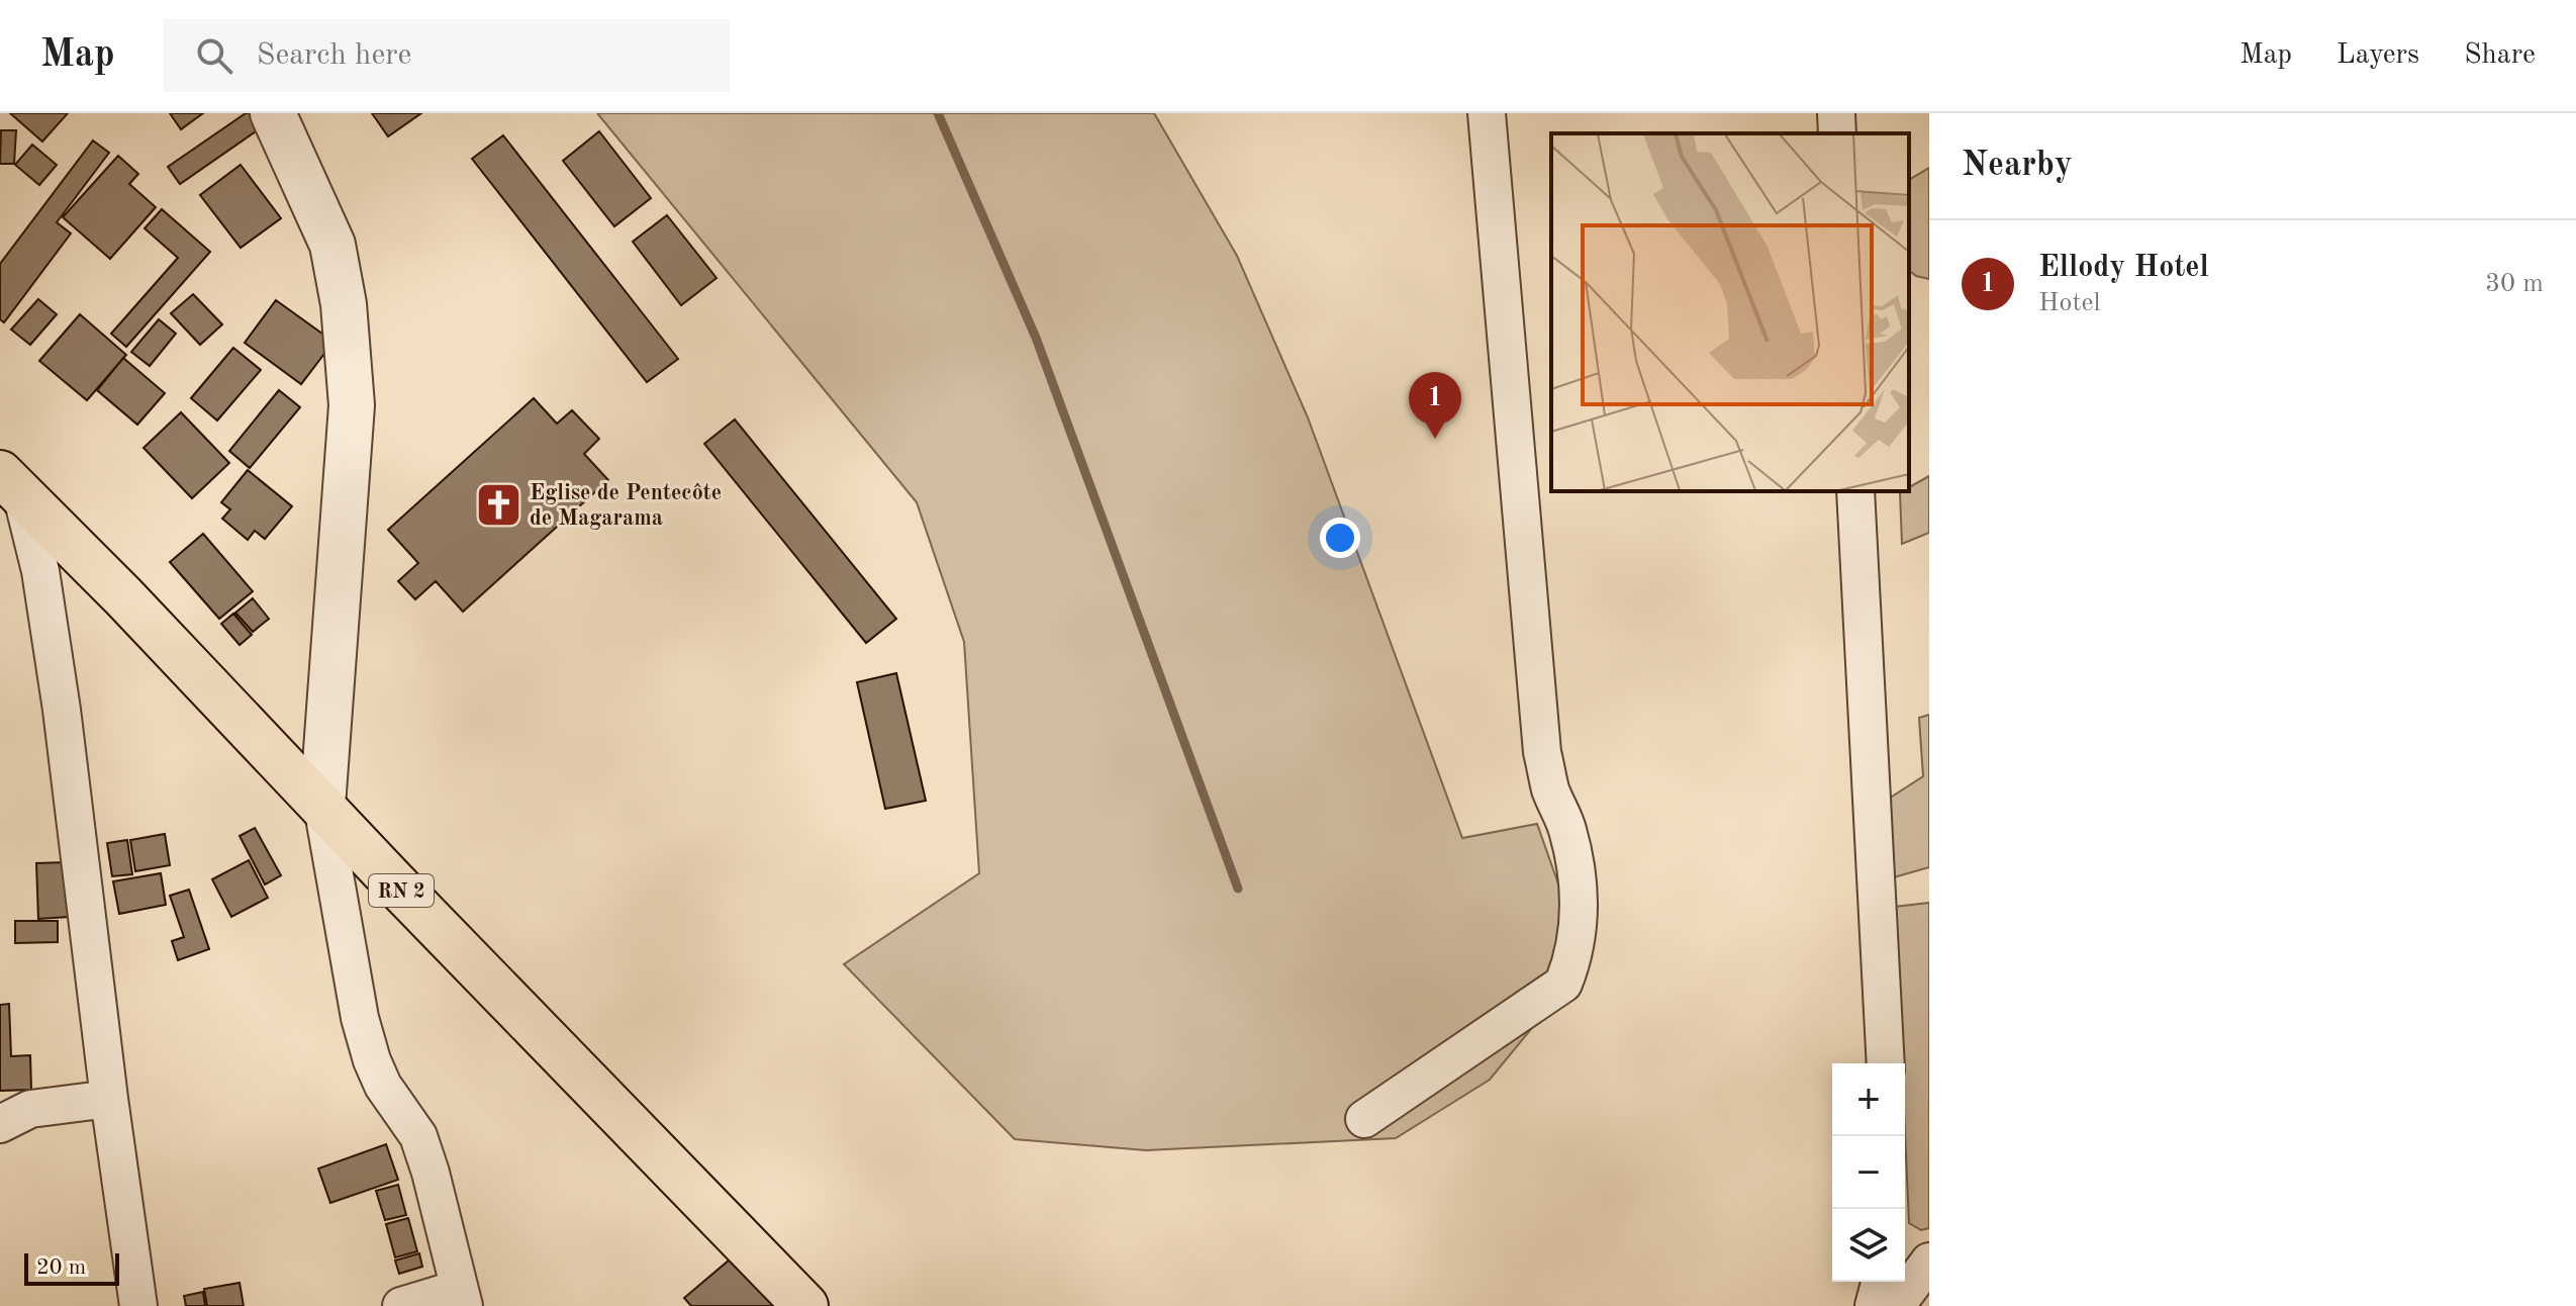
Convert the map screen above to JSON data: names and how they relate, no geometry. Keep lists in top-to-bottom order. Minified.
{"streets":{"main road":["RN 2"]},"places":{"church":["Eglise de Pentecôte de Magarama"]},"scale_bar":"20 m","page":{"header":"Map","search":"Search here","nav":["Map","Layers","Share"],"heading":"Nearby","list":[{"mark":"1","name":"Ellody Hotel","note":"Hotel","value":"30 m"}],"pins":"1","map_buttons":["+","−"],"scale":"20 m"}}
